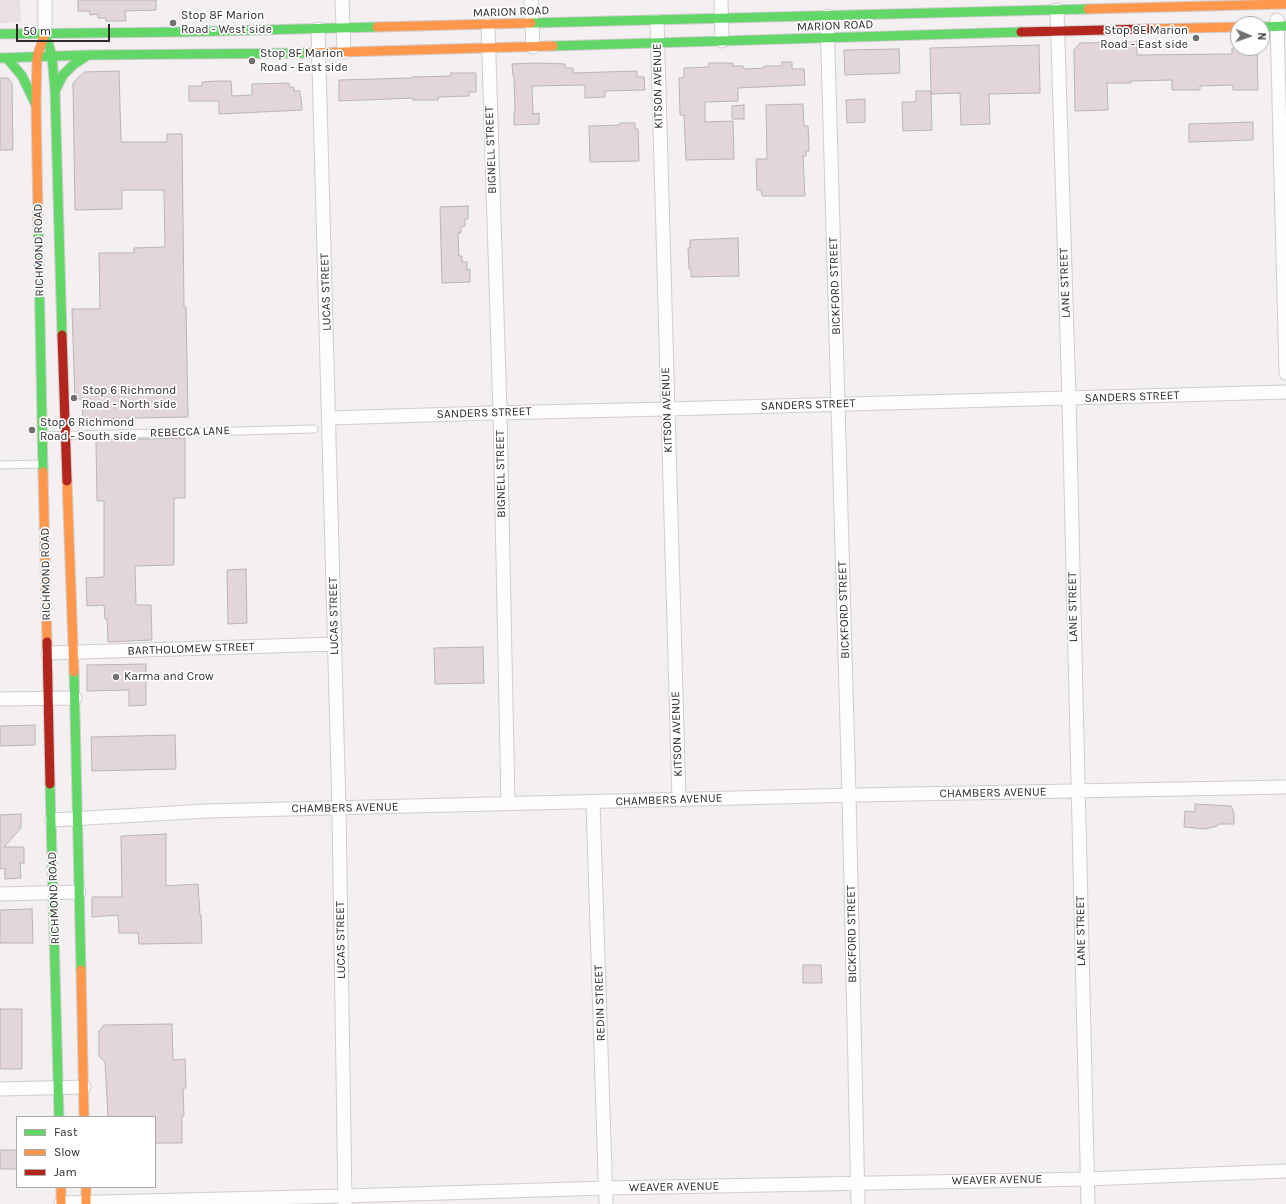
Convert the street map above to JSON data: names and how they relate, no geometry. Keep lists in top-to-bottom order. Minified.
{"streets":{"main road":["MARION ROAD","RICHMOND ROAD"],"street":["KITSON AVENUE","BIGNELL STREET","LANE STREET","BICKFORD STREET","LUCAS STREET","SANDERS STREET","BARTHOLOMEW STREET","CHAMBERS AVENUE","REDIN STREET","WEAVER AVENUE"],"lane":["REBECCA LANE"]},"crossings":[["MARION ROAD","KITSON AVENUE"],["MARION ROAD","BIGNELL STREET"],["MARION ROAD","RICHMOND ROAD"],["MARION ROAD","LANE STREET"],["MARION ROAD","BICKFORD STREET"],["MARION ROAD","LUCAS STREET"],["KITSON AVENUE","SANDERS STREET"],["KITSON AVENUE","CHAMBERS AVENUE"],["BIGNELL STREET","SANDERS STREET"],["BIGNELL STREET","CHAMBERS AVENUE"],["RICHMOND ROAD","REBECCA LANE"],["RICHMOND ROAD","BARTHOLOMEW STREET"],["RICHMOND ROAD","CHAMBERS AVENUE"],["LANE STREET","SANDERS STREET"],["LANE STREET","CHAMBERS AVENUE"],["LANE STREET","WEAVER AVENUE"],["BICKFORD STREET","SANDERS STREET"],["BICKFORD STREET","CHAMBERS AVENUE"],["BICKFORD STREET","WEAVER AVENUE"],["LUCAS STREET","SANDERS STREET"],["LUCAS STREET","BARTHOLOMEW STREET"],["LUCAS STREET","CHAMBERS AVENUE"],["LUCAS STREET","WEAVER AVENUE"],["CHAMBERS AVENUE","REDIN STREET"],["REDIN STREET","WEAVER AVENUE"]],"places":["Stop 8F Marion Road - West side","Stop 8E Marion Road - East side","Stop 8F Marion Road - East side","Stop 6 Richmond Road - North side","Stop 6 Richmond Road - South side","Karma and Crow"],"legend":["Fast","Slow","Jam"],"scale_bar":"50 m","north":"right"}
